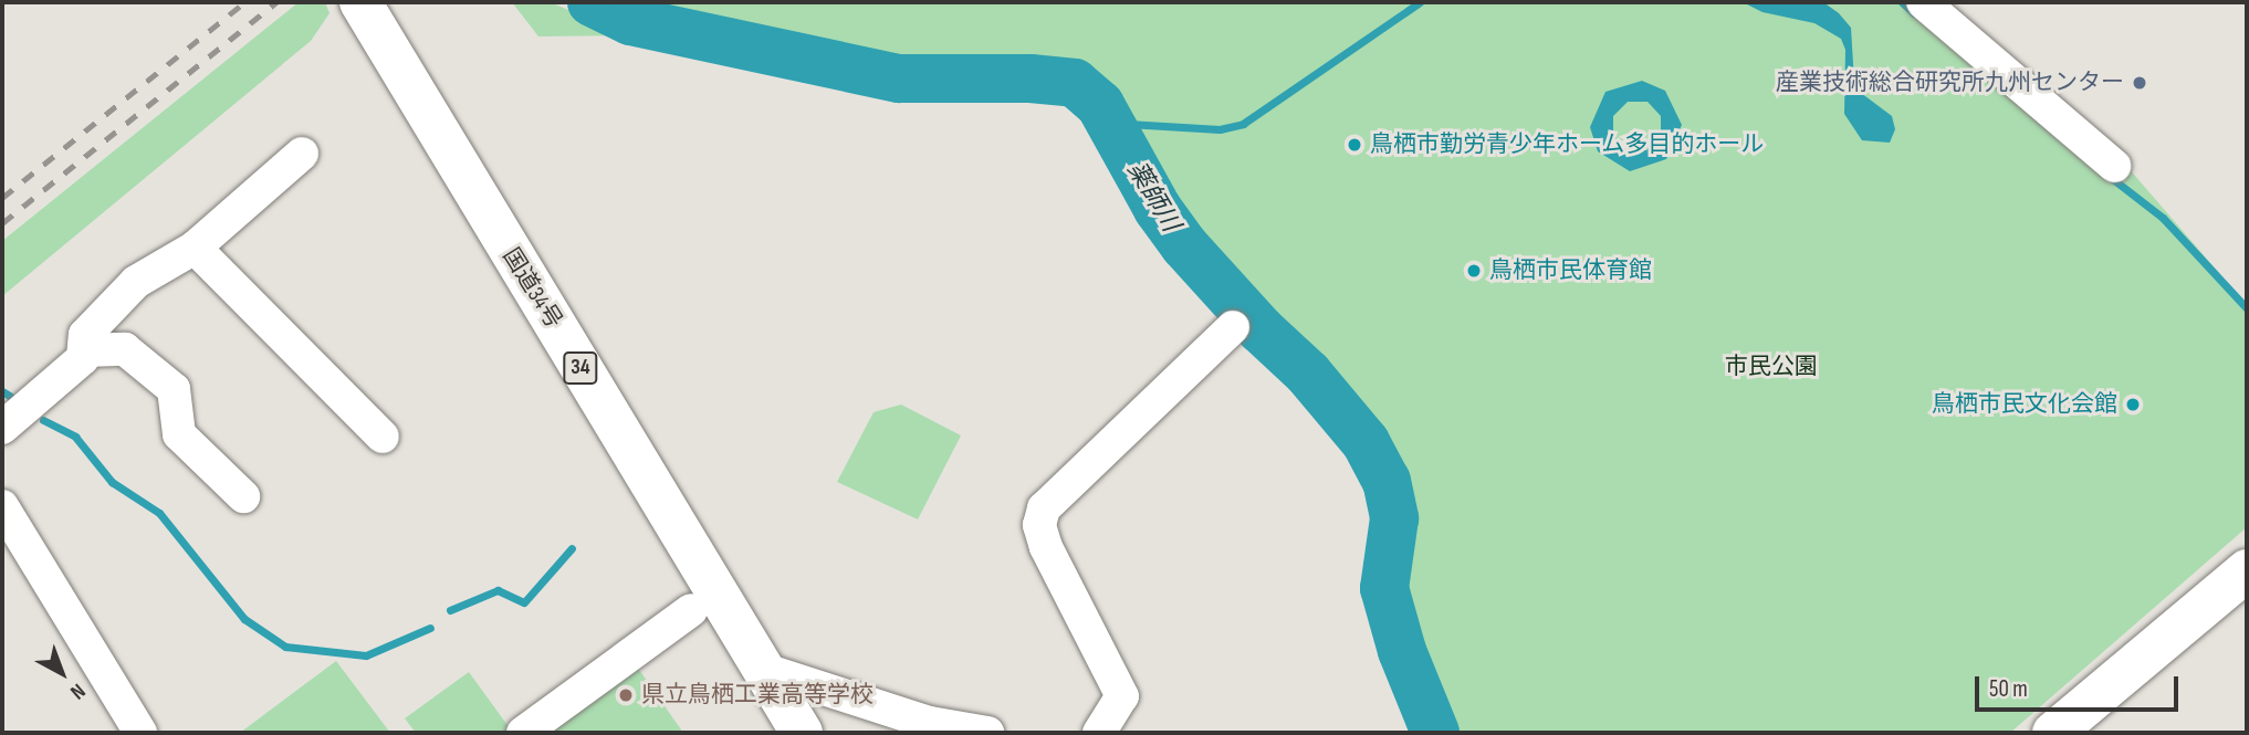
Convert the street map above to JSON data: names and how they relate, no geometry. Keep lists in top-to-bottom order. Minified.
{"streets":{"main road":["国道34号","34"]},"water":["薬師川"],"parks":["市民公園"],"places":["産業技術総合研究所九州センター","鳥栖市勤労青少年ホーム多目的ホール","鳥栖市民体育館","鳥栖市民文化会館","県立鳥栖工業高等学校"],"scale_bar":"50 m","north":"bottom right"}
